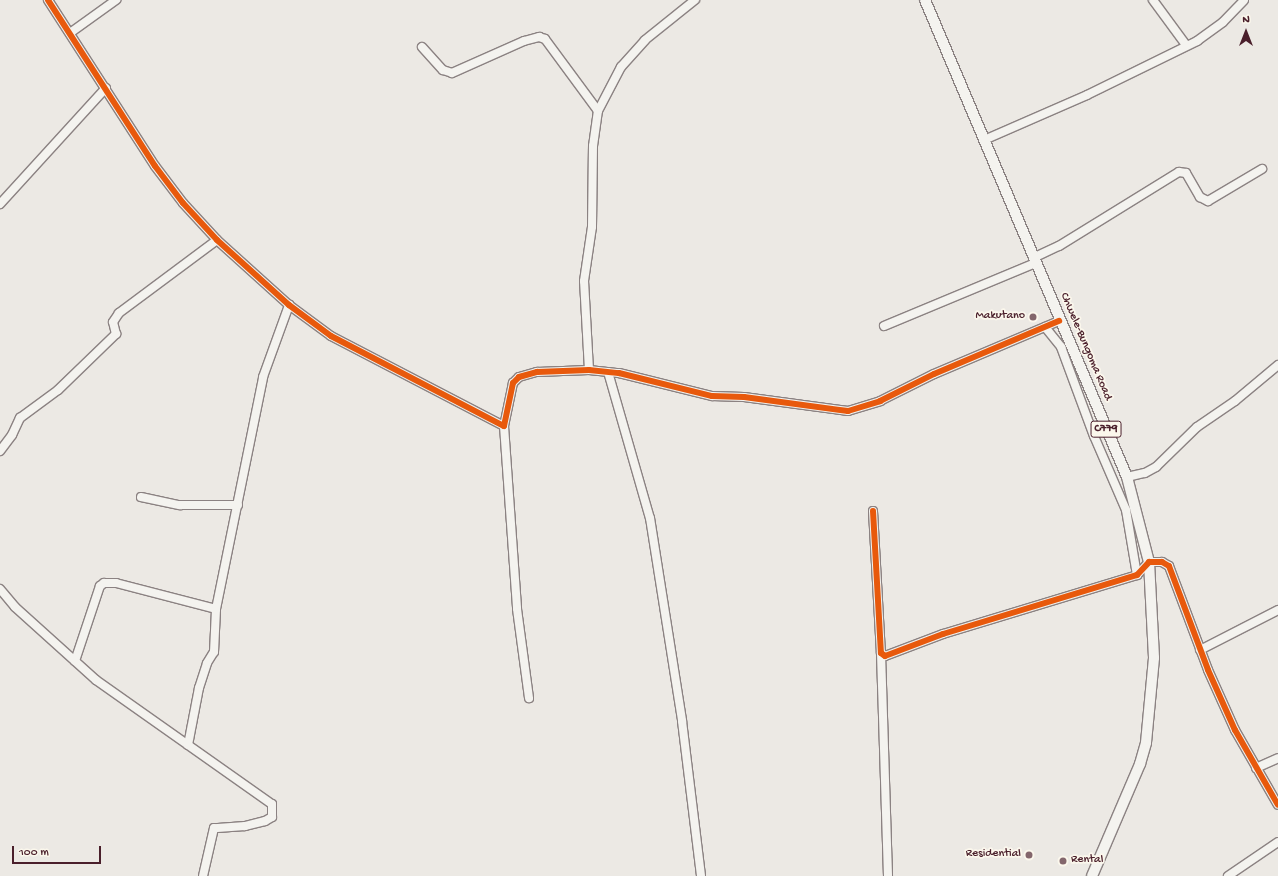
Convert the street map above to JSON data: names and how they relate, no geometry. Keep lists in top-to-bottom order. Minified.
{"streets":{"main road":["Chwele-Bungoma Road","C779"]},"places":["Makutano","Residential","Rental"],"scale_bar":"100 m","north":"top"}
